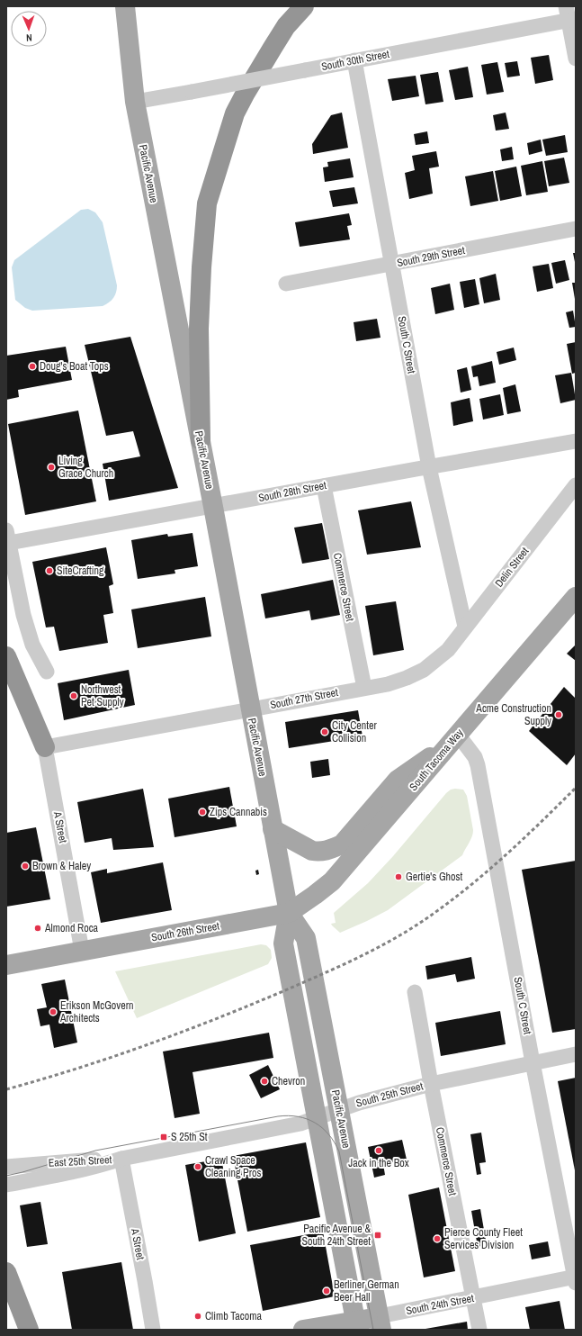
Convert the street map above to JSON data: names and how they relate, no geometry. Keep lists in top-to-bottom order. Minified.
{"streets":{"main road":["Pacific Avenue","South Tacoma Way","South 26th Street","South 24th Street"],"street":["South 30th Street","South 29th Street","South C Street","South 28th Street","Delin Street","Commerce Street","South 27th Street","A Street","South 25th Street","East 25th Street"]},"crossings":[["South 30th Street","Pacific Avenue"],["South 30th Street","South C Street"],["Pacific Avenue","South 28th Street"],["Pacific Avenue","South 27th Street"],["Pacific Avenue","South Tacoma Way"],["Pacific Avenue","South 26th Street"],["Pacific Avenue","South 25th Street"],["Pacific Avenue","South 24th Street"],["South 29th Street","South C Street"],["South C Street","South 28th Street"],["South C Street","Delin Street"],["South C Street","South Tacoma Way"],["South C Street","South 25th Street"],["South C Street","South 24th Street"],["South 28th Street","Commerce Street"],["Delin Street","South 27th Street"],["Commerce Street","South 27th Street"],["Commerce Street","South 25th Street"],["Commerce Street","South 24th Street"],["South 27th Street","A Street"],["South Tacoma Way","South 26th Street"],["A Street","South 26th Street"],["A Street","South 25th Street"],["A Street","East 25th Street"],["South 25th Street","East 25th Street"]],"places":{"other":["Doug's Boat Tops","Living Grace Church","SiteCrafting","Northwest Pet Supply","Acme Construction Supply","City Center Collision","Zips Cannabis","Brown & Haley","Gertie's Ghost","Almond Roca","Erikson McGovern Architects","Chevron","Jack in the Box","Crawl Space Cleaning Pros","Pierce County Fleet Services Division","Berliner German Beer Hall","Climb Tacoma"],"transit":["S 25th St","Pacific Avenue & South 24th Street"]},"north":"bottom"}
